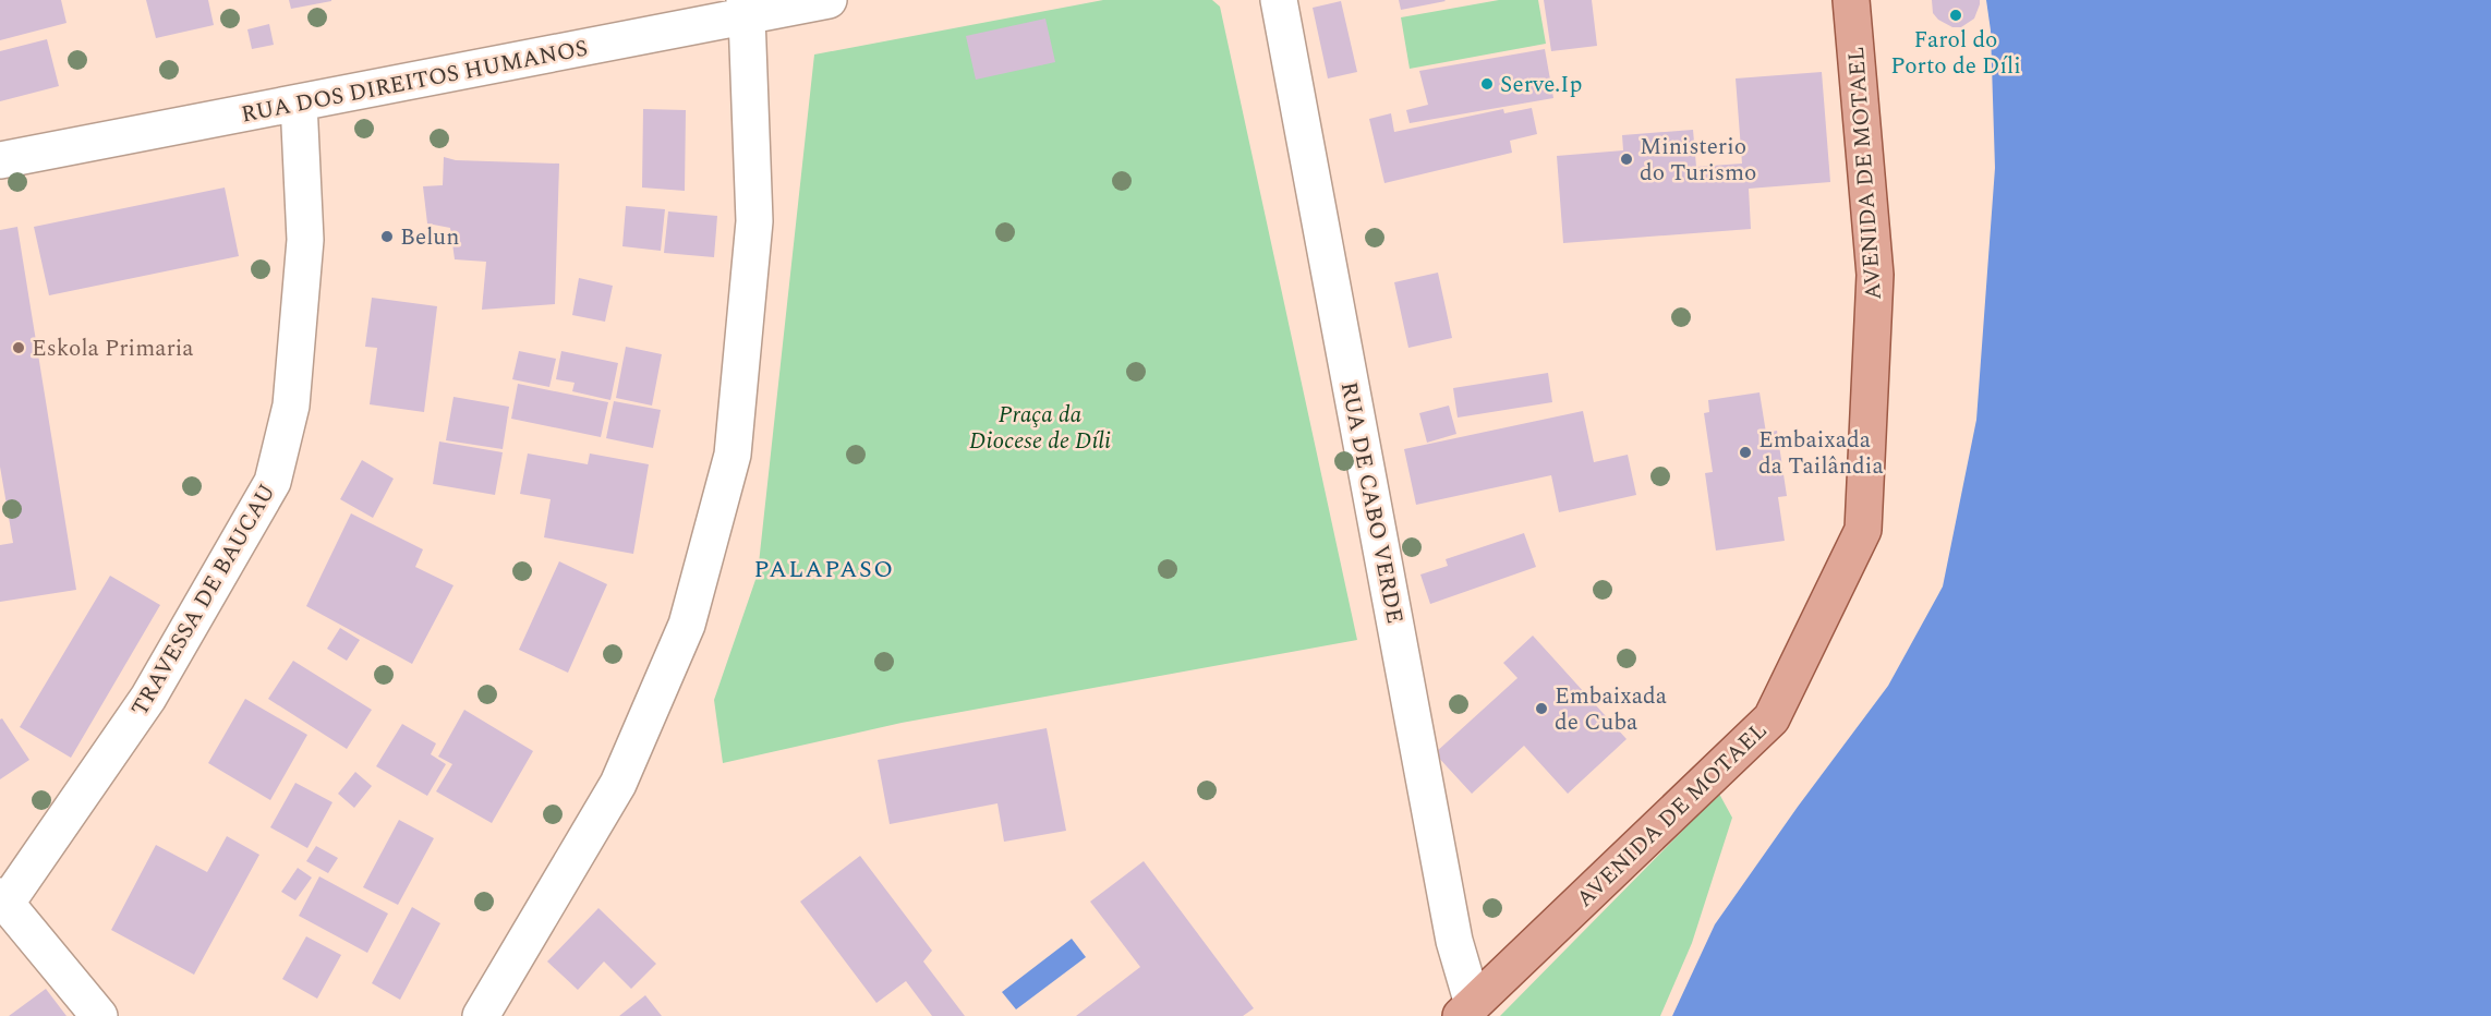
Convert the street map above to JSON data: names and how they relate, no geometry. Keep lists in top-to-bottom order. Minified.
{"streets":{"main road":["AVENIDA DE MOTAEL"],"street":["RUA DOS DIREITOS HUMANOS","RUA DE CABO VERDE","TRAVESSA DE BAUCAU"]},"crossings":[["RUA DOS DIREITOS HUMANOS","TRAVESSA DE BAUCAU"],["AVENIDA DE MOTAEL","RUA DE CABO VERDE"]],"districts":["PALAPASO"],"parks":["Praça da Diocese de Díli"],"places":["Farol do Porto de Díli","Serve.Ip","Ministerio do Turismo","Belun","Eskola Primaria","Embaixada da Tailândia","Embaixada de Cuba"]}
